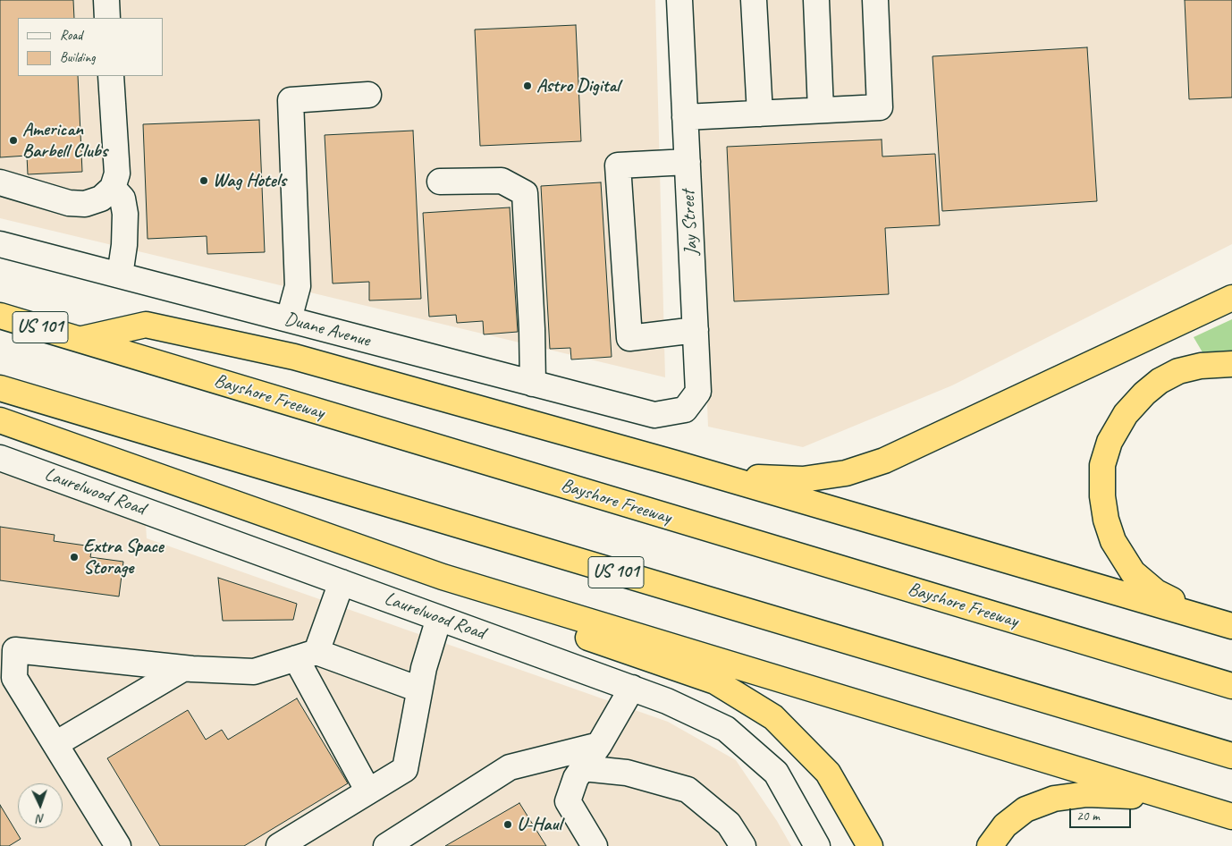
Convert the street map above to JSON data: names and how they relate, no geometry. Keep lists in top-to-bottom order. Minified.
{"streets":{"highway":["US 101","Bayshore Freeway"],"street":["Jay Street","Duane Avenue","Laurelwood Road"]},"crossings":[["Jay Street","Duane Avenue"]],"places":["Astro Digital","American Barbell Clubs","Wag Hotels","Extra Space Storage","U-Haul"],"legend":["Road","Building"],"scale_bar":"20 m","north":"bottom"}
